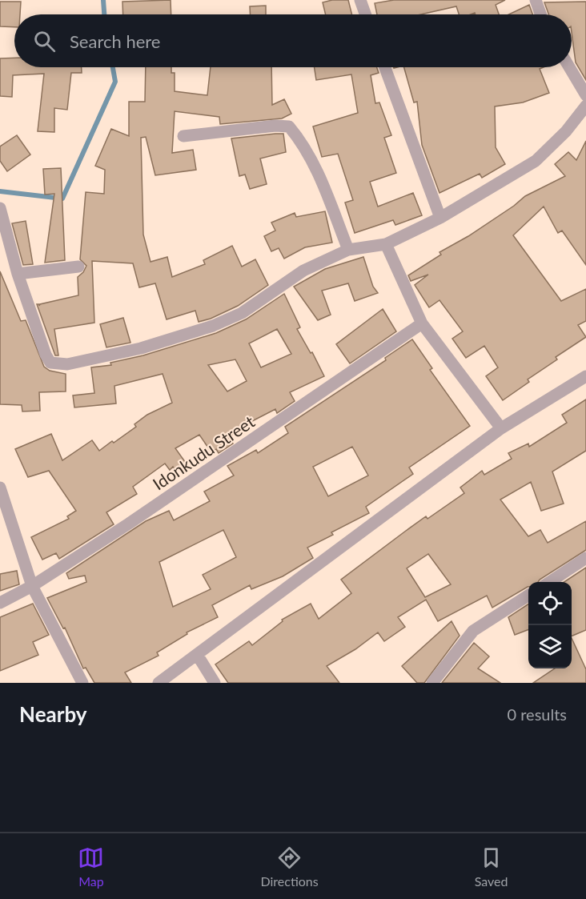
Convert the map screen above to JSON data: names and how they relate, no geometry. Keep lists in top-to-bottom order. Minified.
{"streets":{"street":["Idonkudu Street"]},"page":{"search":"Search here","heading":["Nearby","0 results"],"nav":["Map","Directions","Saved"]}}
